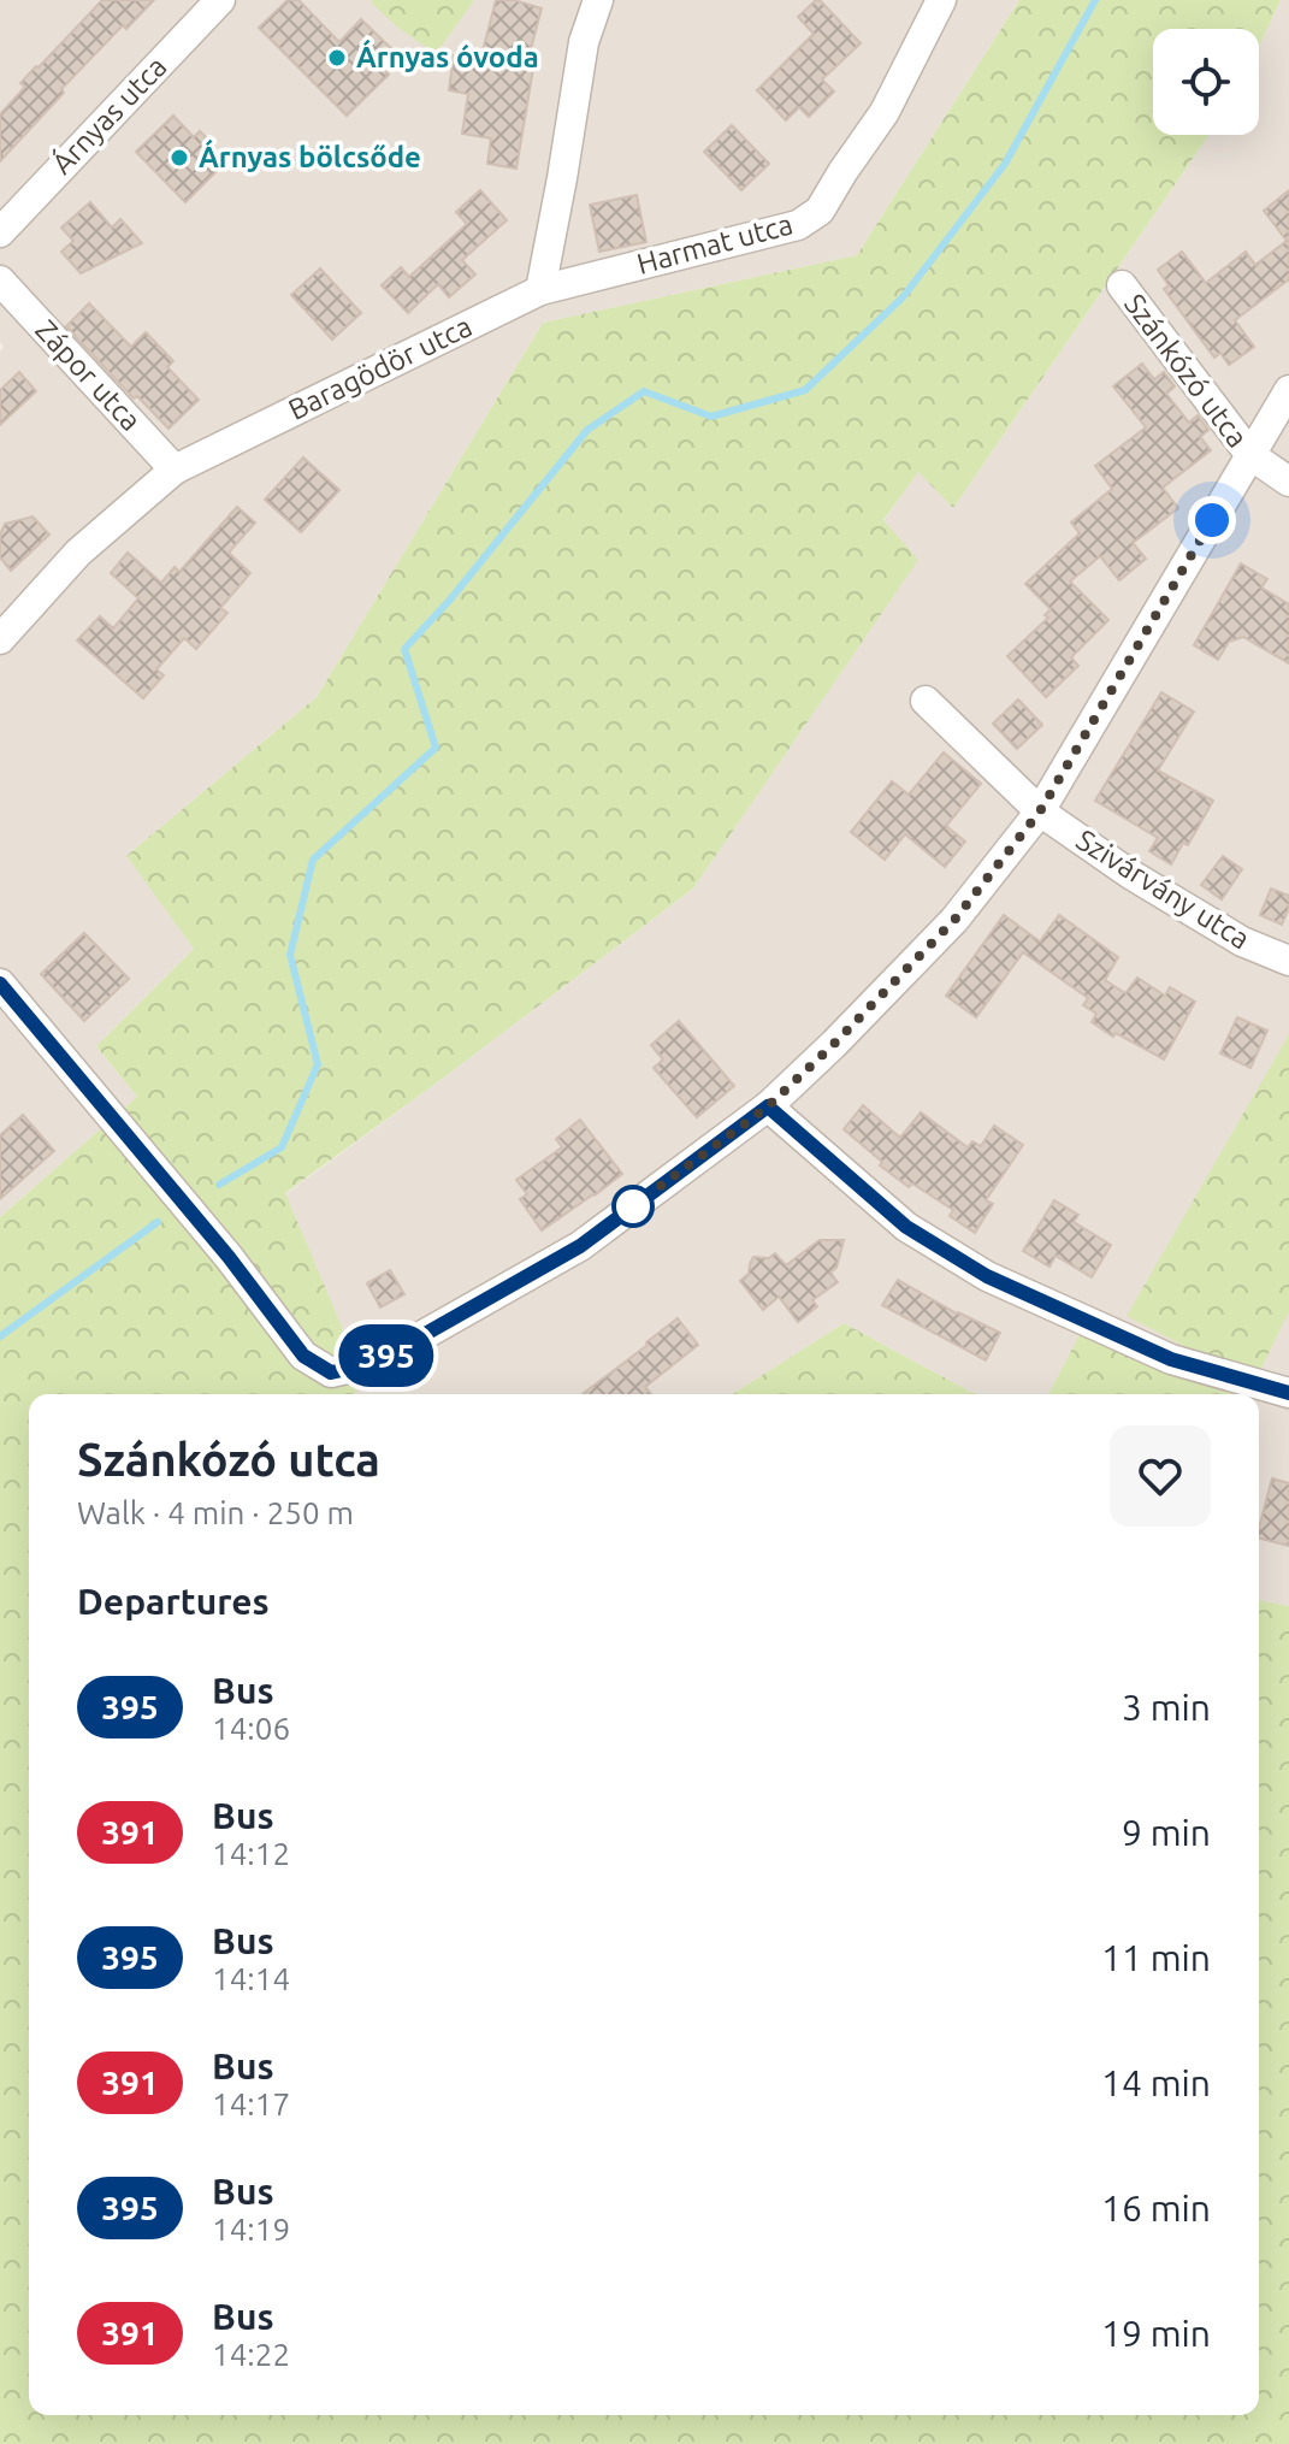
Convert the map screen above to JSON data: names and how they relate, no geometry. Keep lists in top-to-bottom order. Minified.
{"streets":{"street":["Árnyas utca","Harmat utca","Baragödör utca","Szánkózó utca","Zápor utca","Szivárvány utca"]},"crossings":[["Harmat utca","Baragödör utca"],["Baragödör utca","Zápor utca"],["Szánkózó utca","Szivárvány utca"]],"places":["Árnyas óvoda","Árnyas bölcsőde"],"lines":["bus line 395"],"page":{"on_map":"395","heading":[["Szánkózó utca","Walk · 4 min · 250 m"],"Departures"],"list":[{"mark":"395","name":"Bus","note":"14:06","value":"3 min"},{"mark":"391","name":"Bus","note":"14:12","value":"9 min"},{"mark":"395","name":"Bus","note":"14:14","value":"11 min"},{"mark":"391","name":"Bus","note":"14:17","value":"14 min"},{"mark":"395","name":"Bus","note":"14:19","value":"16 min"},{"mark":"391","name":"Bus","note":"14:22","value":"19 min"}]}}
